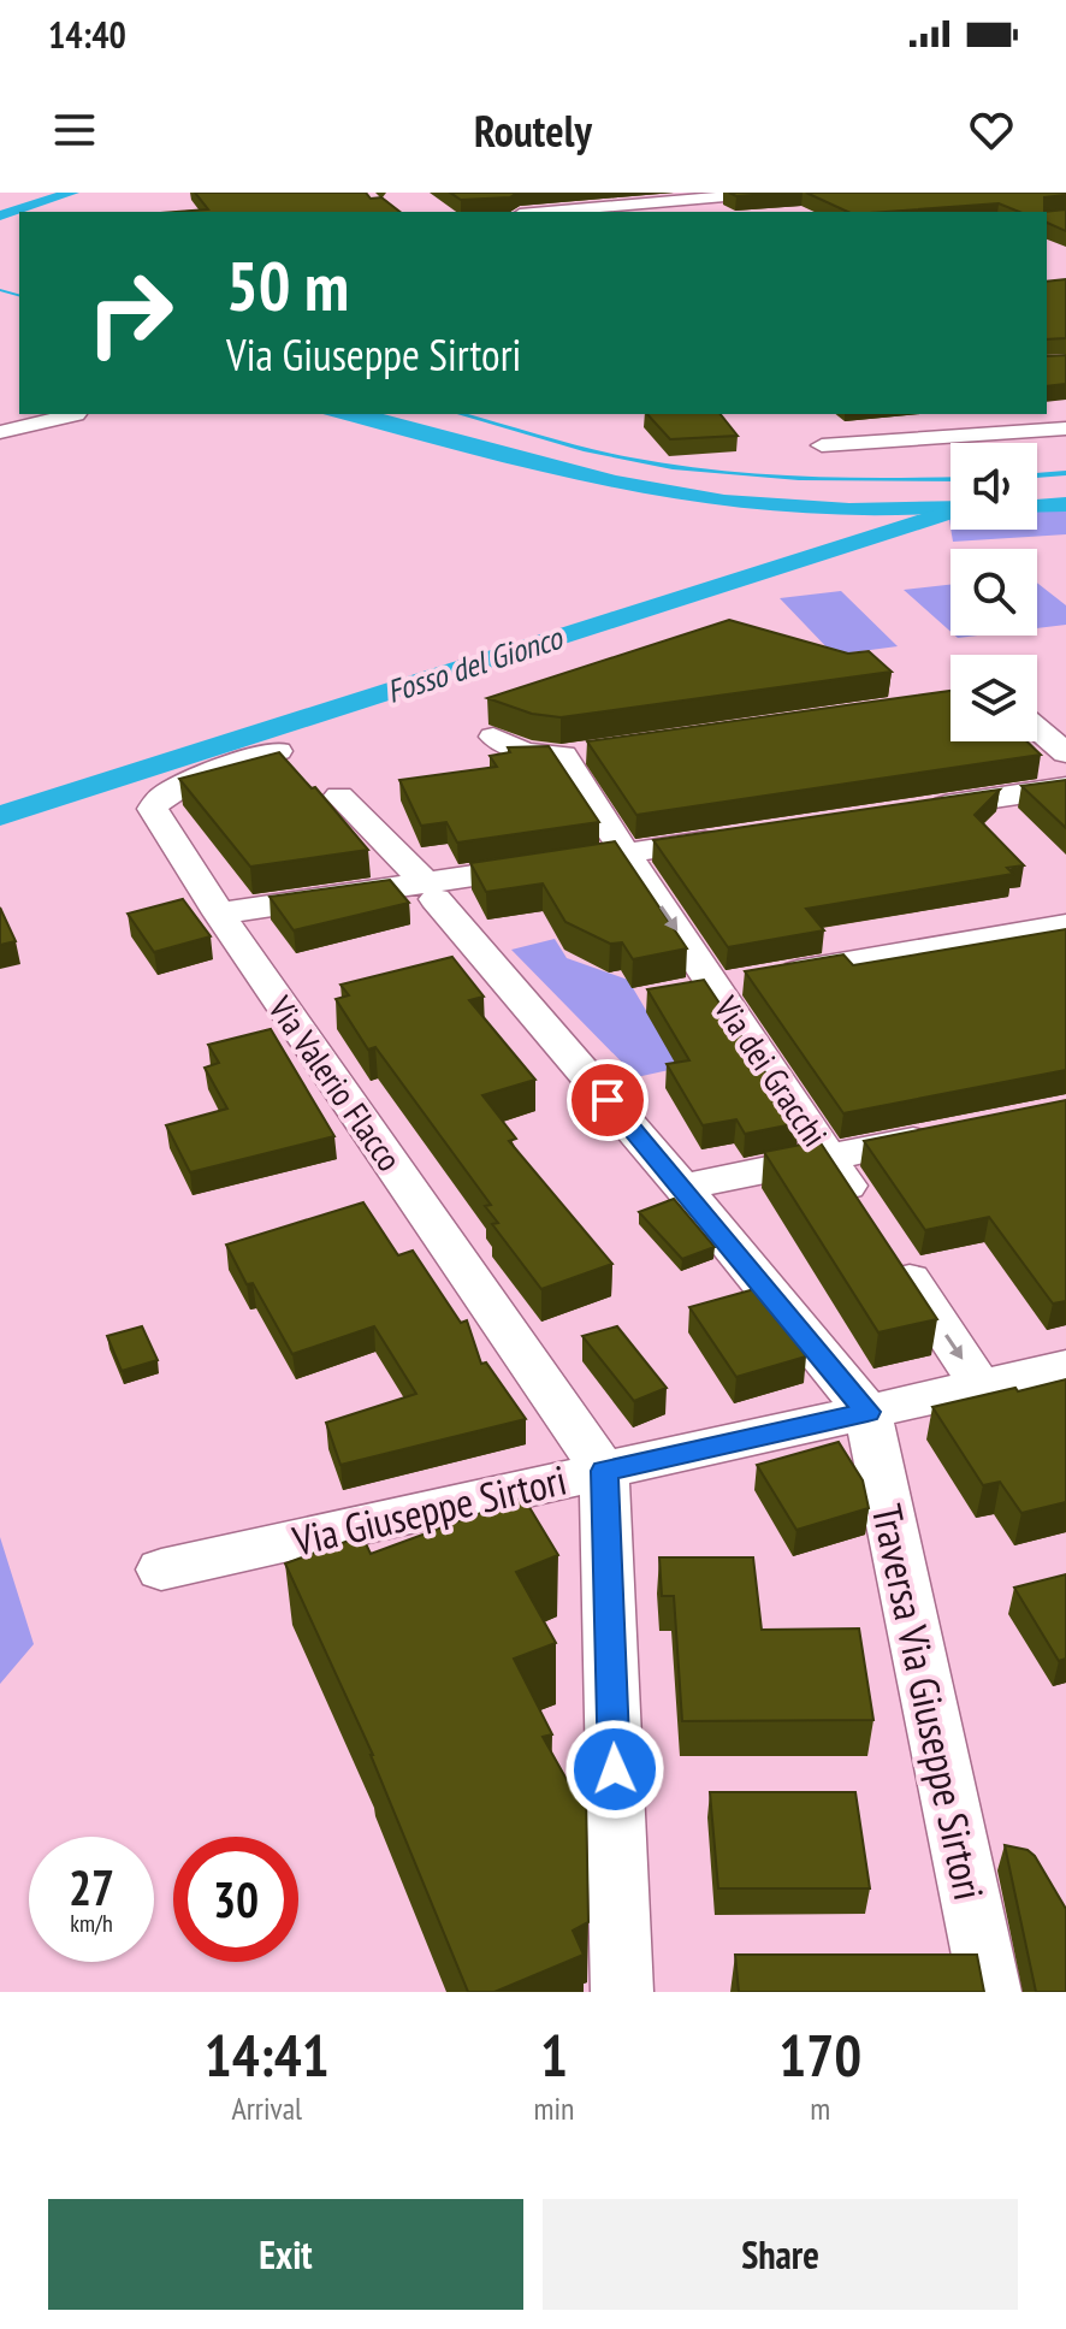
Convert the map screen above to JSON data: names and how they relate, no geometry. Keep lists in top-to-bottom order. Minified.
{"streets":{"street":["Via dei Gracchi","Via Valerio Flacco","Via Giuseppe Sirtori","Traversa Via Giuseppe Sirtori"]},"crossings":[["Via dei Gracchi","Via Giuseppe Sirtori"],["Via Valerio Flacco","Via Giuseppe Sirtori"],["Via Giuseppe Sirtori","Traversa Via Giuseppe Sirtori"]],"water":["Fosso del Gionco"],"page":{"status":"14:40","header":"Routely","turn":["50 m","Via Giuseppe Sirtori"],"speed":"27 km/h","limit":"30","eta":["14:41","Arrival","1","min","170","m"],"buttons":["Exit","Share"]}}
